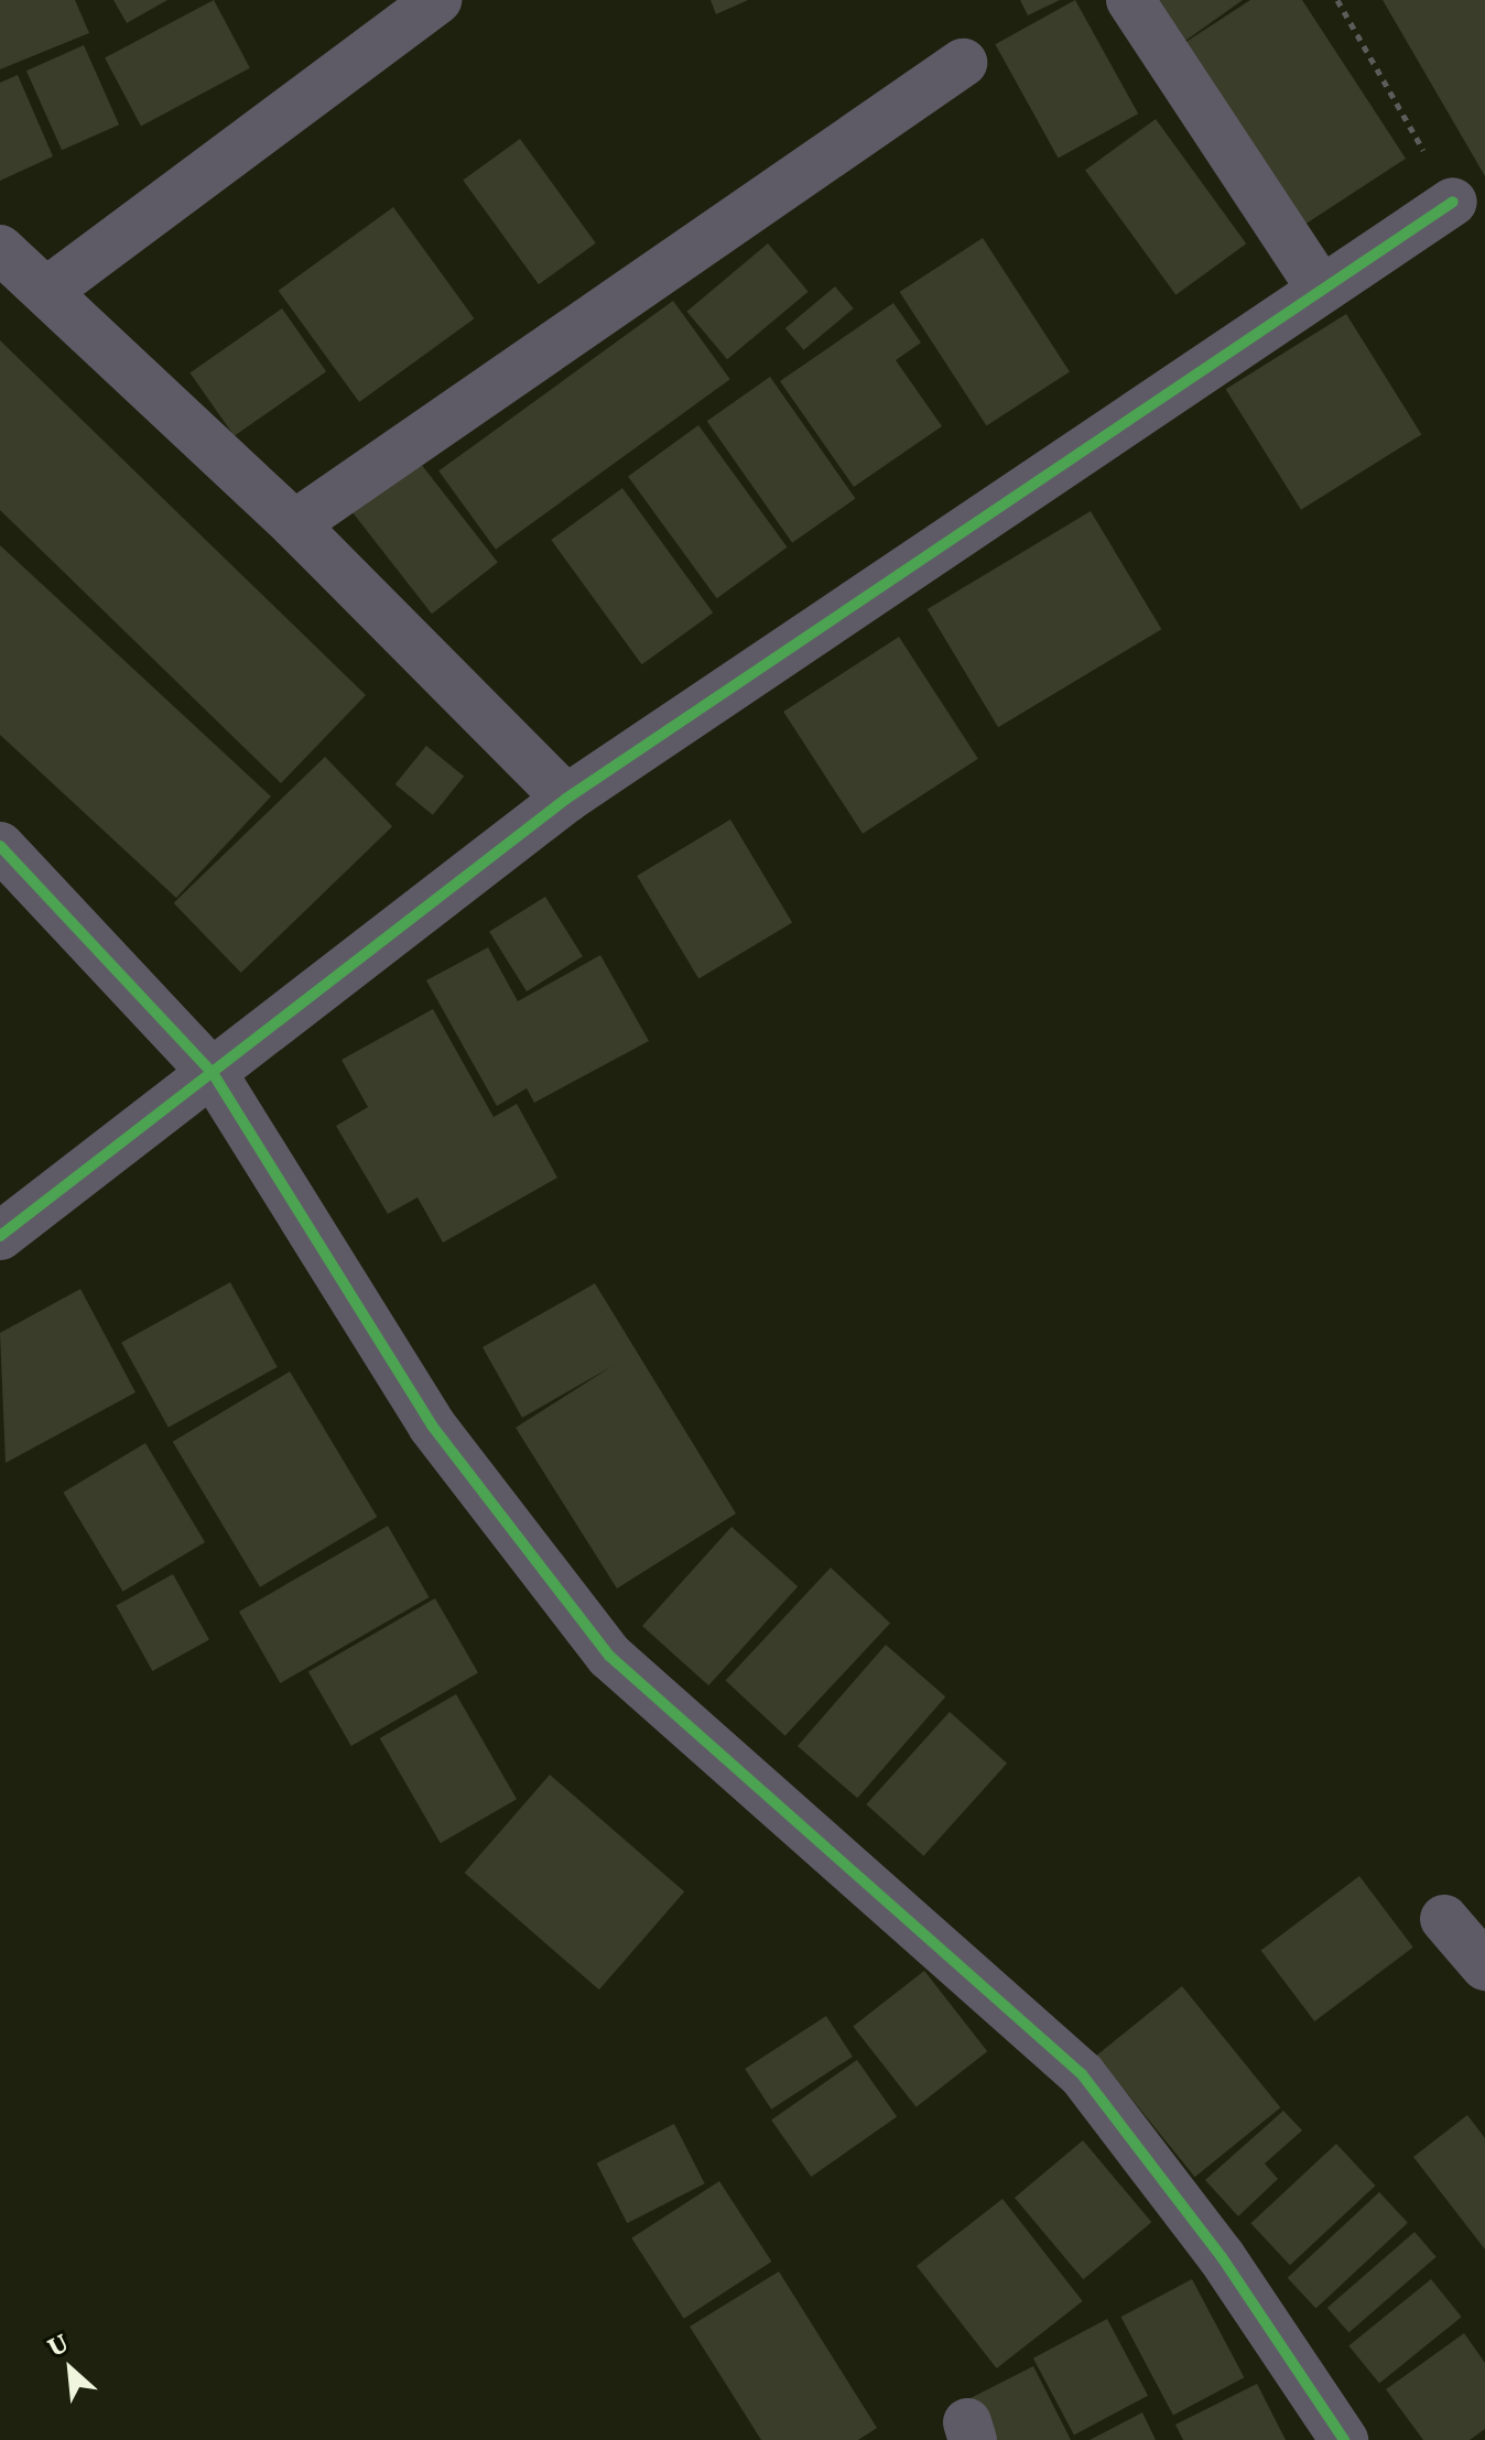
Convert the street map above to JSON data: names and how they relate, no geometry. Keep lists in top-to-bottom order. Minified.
{"north":"top left"}
